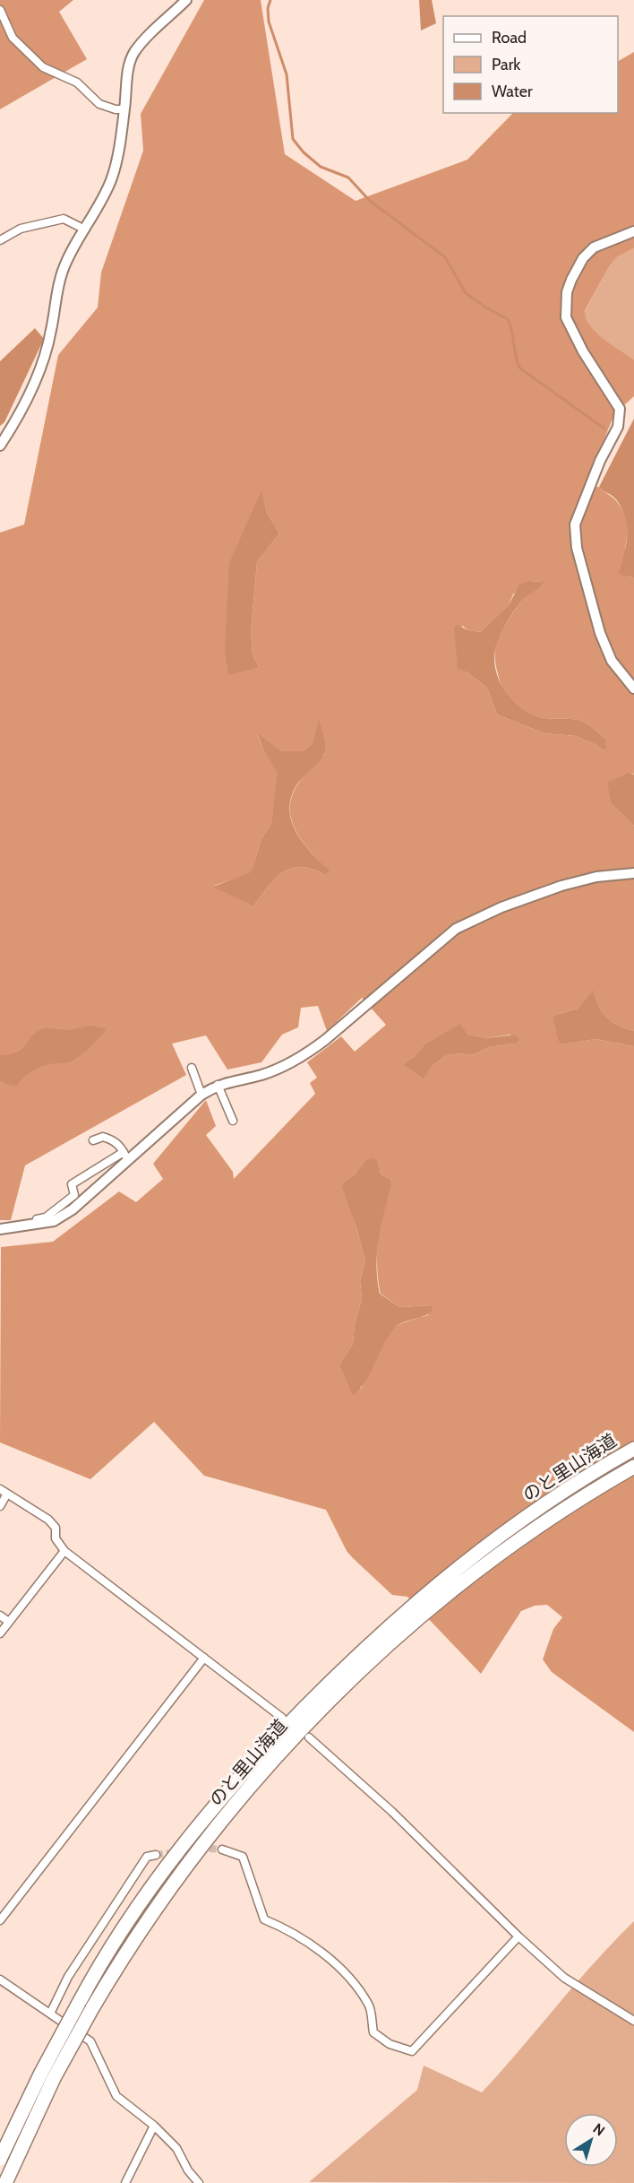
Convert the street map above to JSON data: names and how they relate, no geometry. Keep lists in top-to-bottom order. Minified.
{"streets":{"highway":["のと里山海道"]},"legend":["Road","Park","Water"],"north":"top right"}
